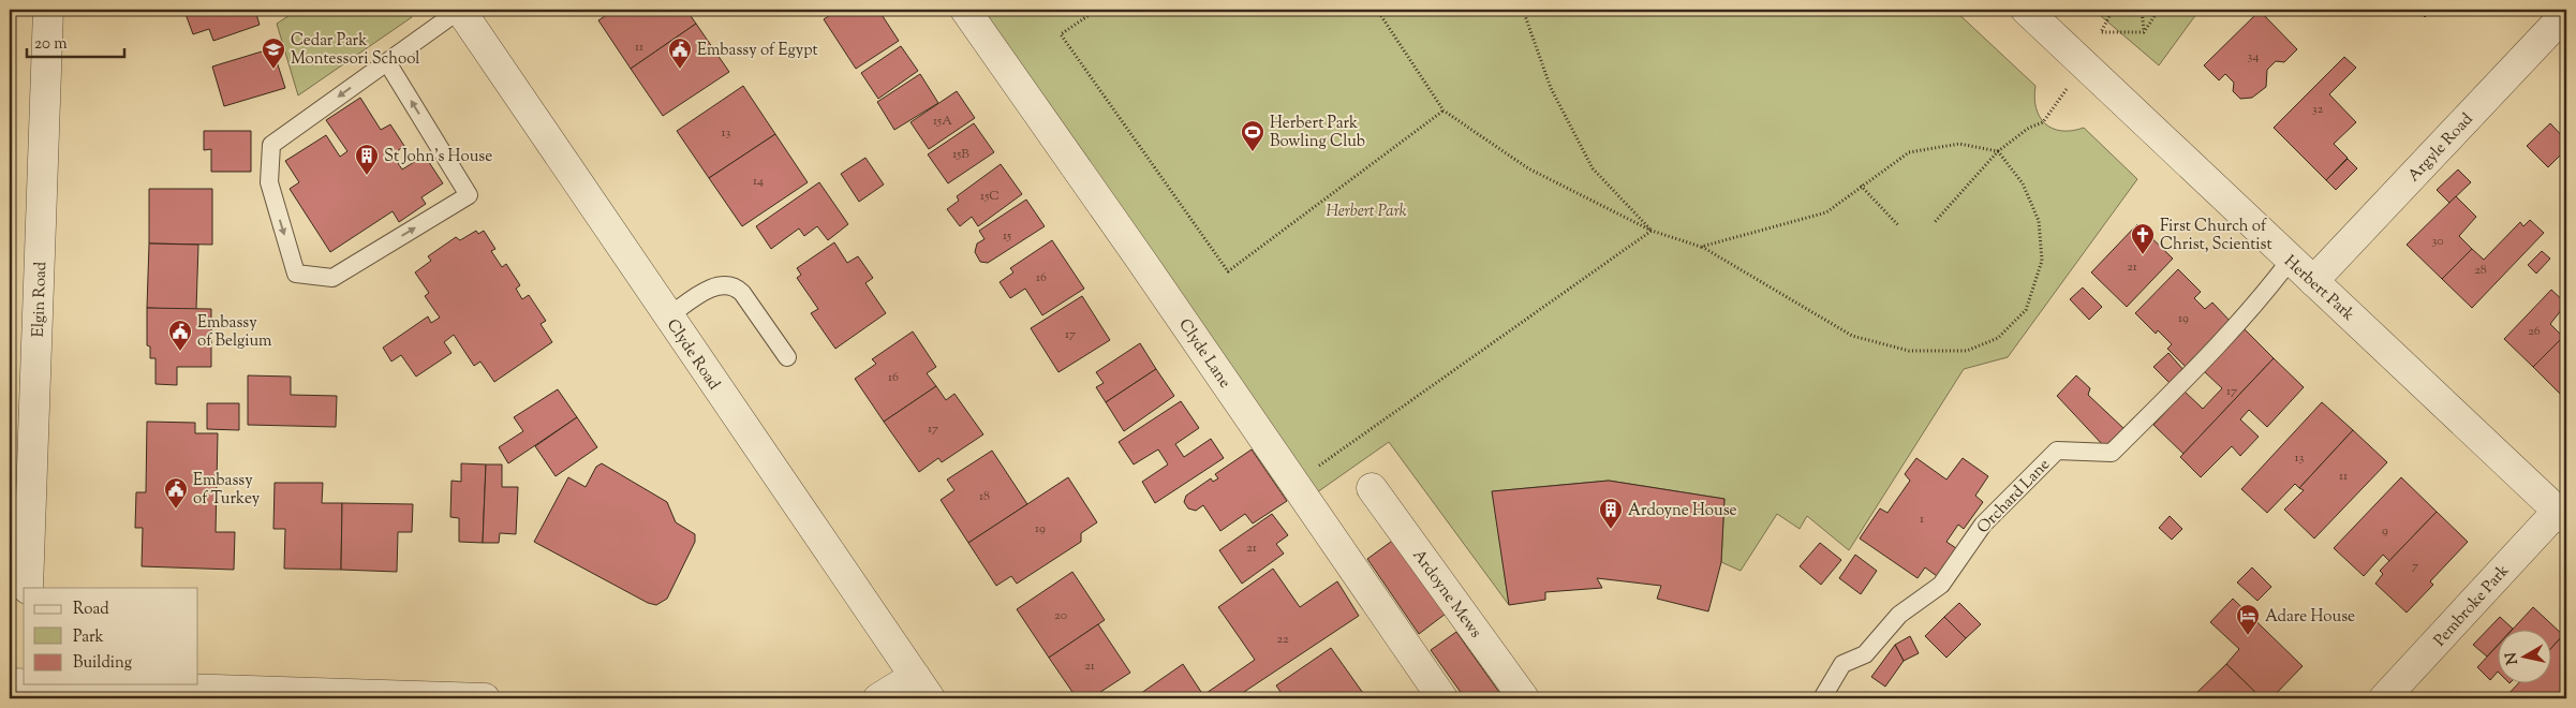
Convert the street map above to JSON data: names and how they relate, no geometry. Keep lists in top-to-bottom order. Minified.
{"streets":{"street":["Argyle Road","Herbert Park","Elgin Road","Clyde Lane","Clyde Road","Ardoyne Mews","Pembroke Park"],"lane":["Orchard Lane"]},"crossings":[["Argyle Road","Herbert Park"],["Herbert Park","Orchard Lane"],["Herbert Park","Pembroke Park"]],"parks":["Herbert Park"],"places":{"school or university":["Cedar Park Montessori School"],"public building":["Embassy of Egypt","Embassy of Belgium","Embassy of Turkey"],"sports":["Herbert Park Bowling Club"],"building":["St John's House","Ardoyne House"],"church":["First Church of Christ, Scientist"],"hotel":["Adare House"]},"house_numbers":["11","34","32","15A","13","15B","14","15C","15","30","21","28","16","19","26","17","16","17","17","13","11","18","1","19","9","21","7","20","22","21"],"legend":["Road","Park","Building"],"scale_bar":"20 m","north":"left"}
